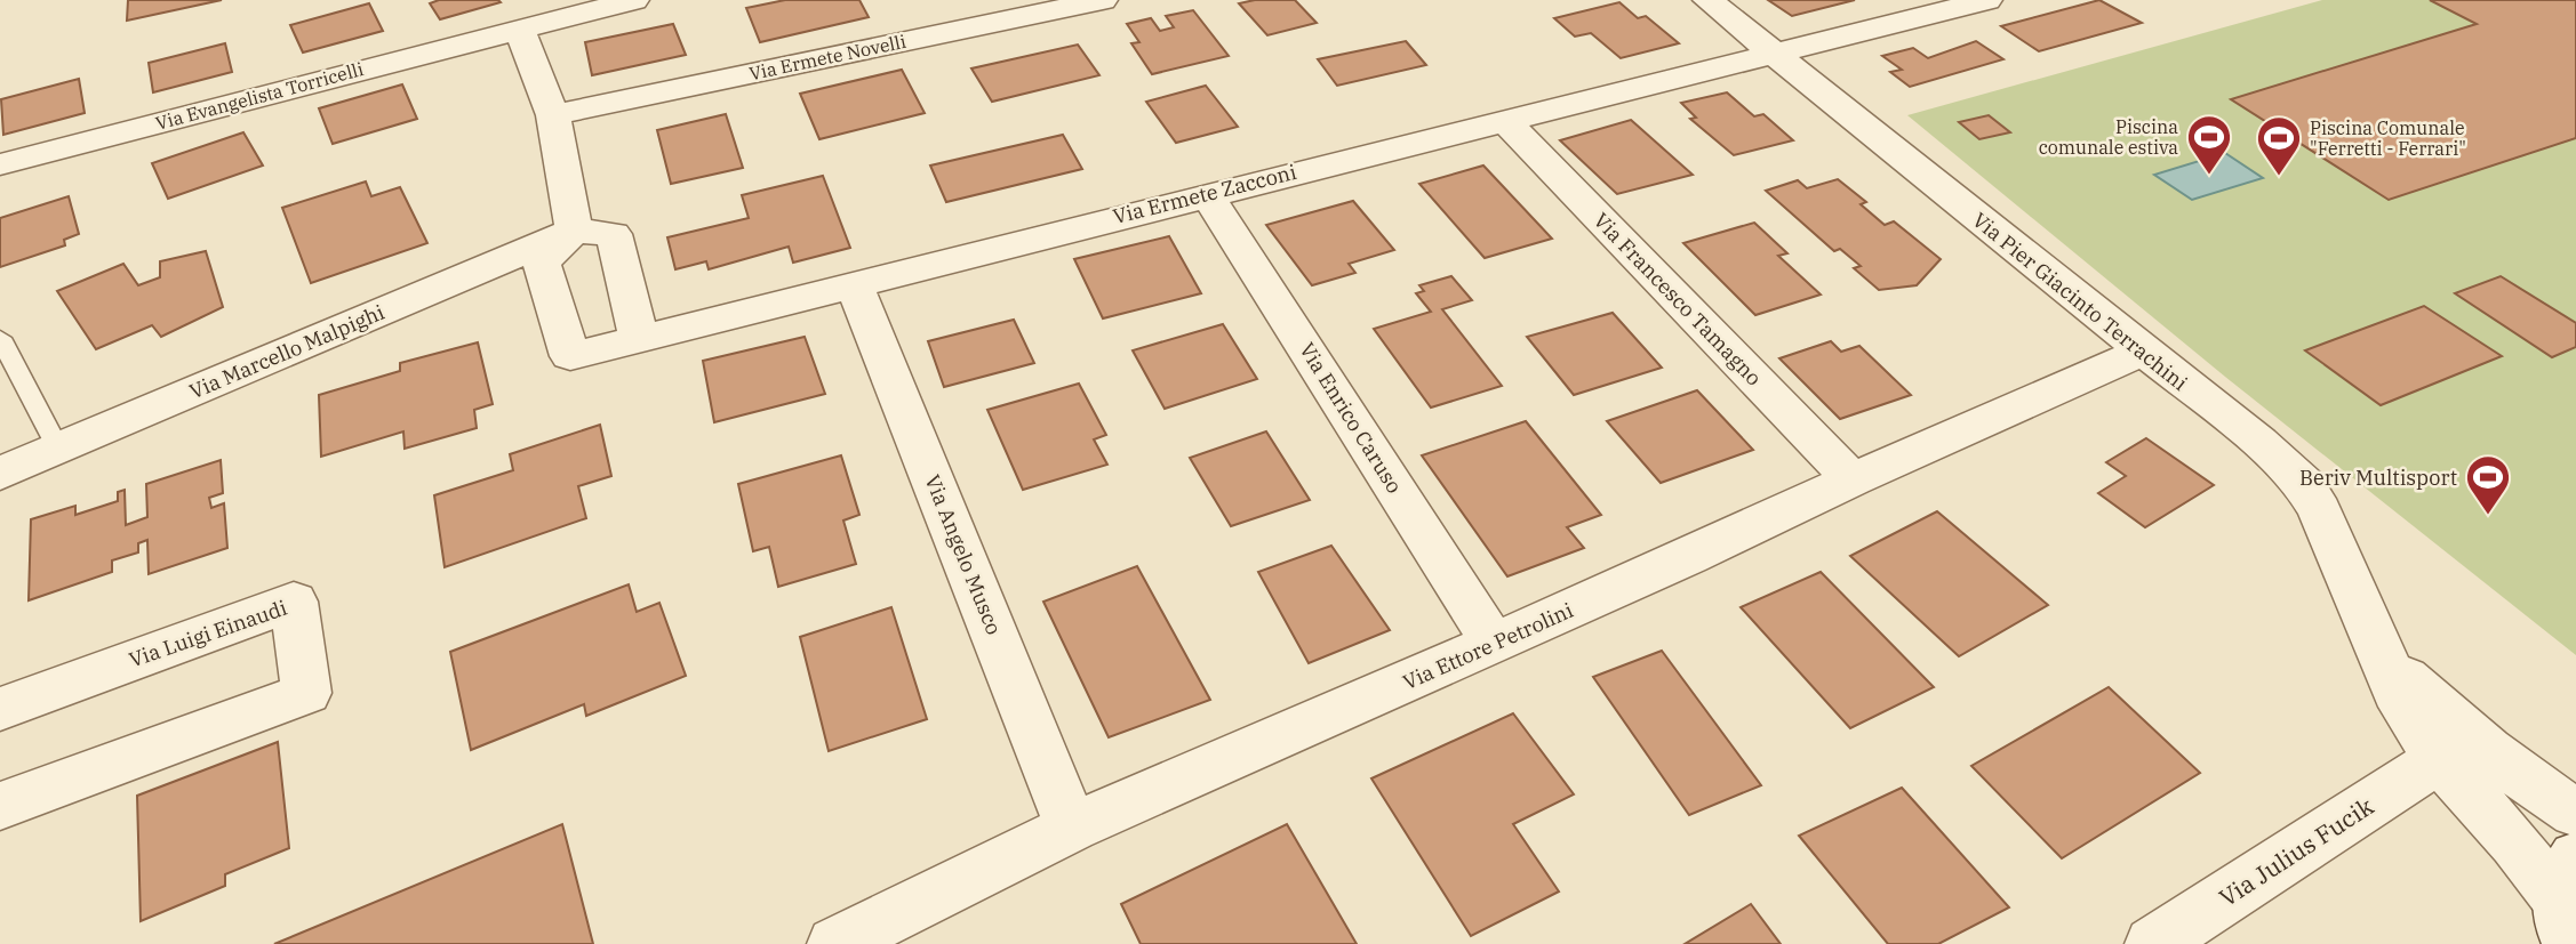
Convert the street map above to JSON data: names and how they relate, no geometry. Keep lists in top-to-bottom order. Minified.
{"streets":{"street":["Via Ermete Novelli","Via Evangelista Torricelli","Via Ermete Zacconi","Via Francesco Tamagno","Via Pier Giacinto Terrachini","Via Marcello Malpighi","Via Enrico Caruso","Via Angelo Musco","Via Luigi Einaudi","Via Ettore Petrolini","Via Julius Fucik"]},"crossings":[["Via Ermete Zacconi","Via Francesco Tamagno"],["Via Ermete Zacconi","Via Pier Giacinto Terrachini"],["Via Ermete Zacconi","Via Marcello Malpighi"],["Via Ermete Zacconi","Via Enrico Caruso"],["Via Ermete Zacconi","Via Angelo Musco"],["Via Francesco Tamagno","Via Ettore Petrolini"],["Via Pier Giacinto Terrachini","Via Ettore Petrolini"],["Via Pier Giacinto Terrachini","Via Julius Fucik"],["Via Enrico Caruso","Via Ettore Petrolini"],["Via Angelo Musco","Via Ettore Petrolini"]],"places":{"sports":["Piscina comunale estiva","Piscina Comunale \"Ferretti - Ferrari\"","Beriv Multisport"]}}
